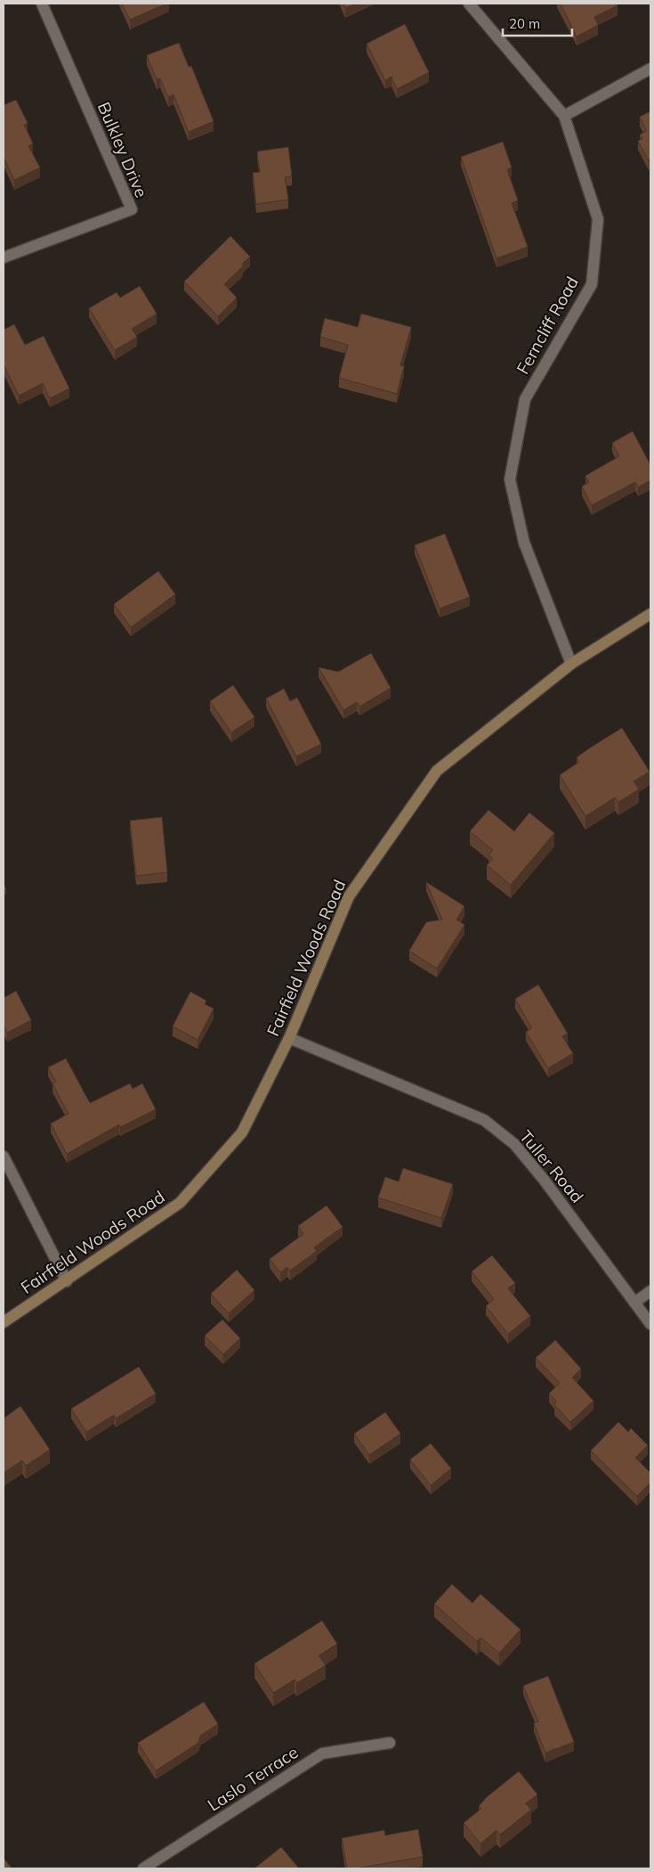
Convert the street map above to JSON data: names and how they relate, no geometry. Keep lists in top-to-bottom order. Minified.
{"streets":{"main road":["Fairfield Woods Road"],"street":["Bulkley Drive","Ferncliff Road","Tuller Road","Laslo Terrace"]},"crossings":[["Ferncliff Road","Fairfield Woods Road"],["Fairfield Woods Road","Tuller Road"]],"scale_bar":"20 m"}
